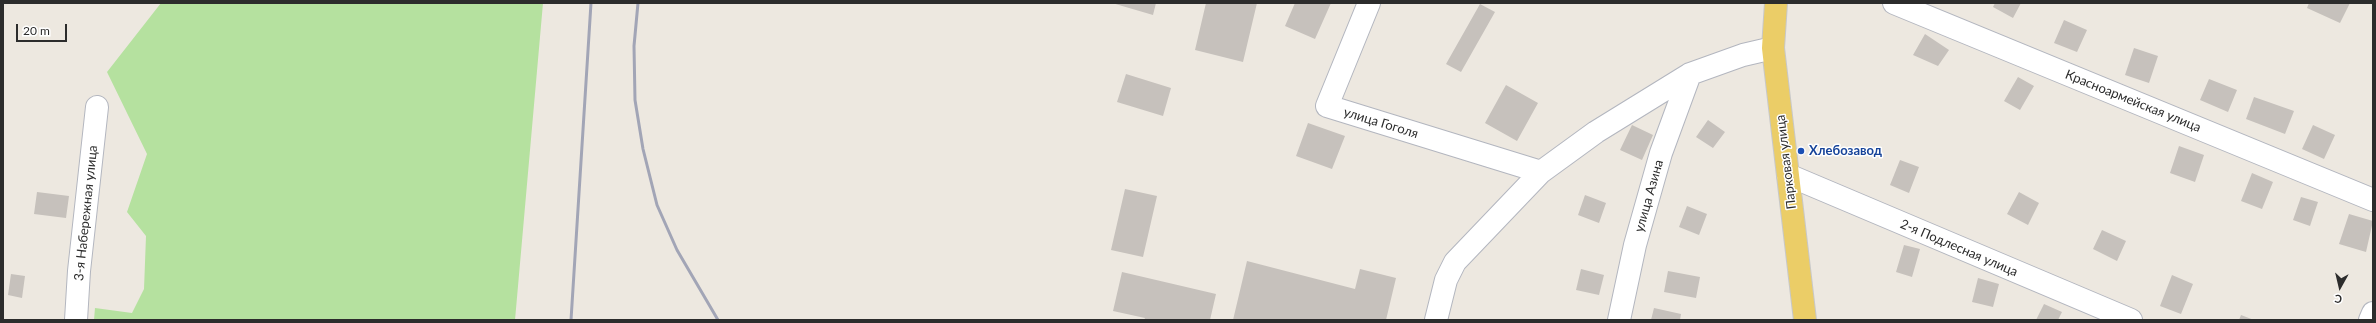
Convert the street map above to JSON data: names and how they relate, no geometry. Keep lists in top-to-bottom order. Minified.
{"streets":{"main road":["Парковая улица"],"street":["Красноармейская улица","улица Гоголя","улица Азина","3-я Набережная улица","2-я Подлесная улица"]},"crossings":[["Парковая улица","2-я Подлесная улица"]],"places":["Хлебозавод"],"scale_bar":"20 m","north":"bottom"}
